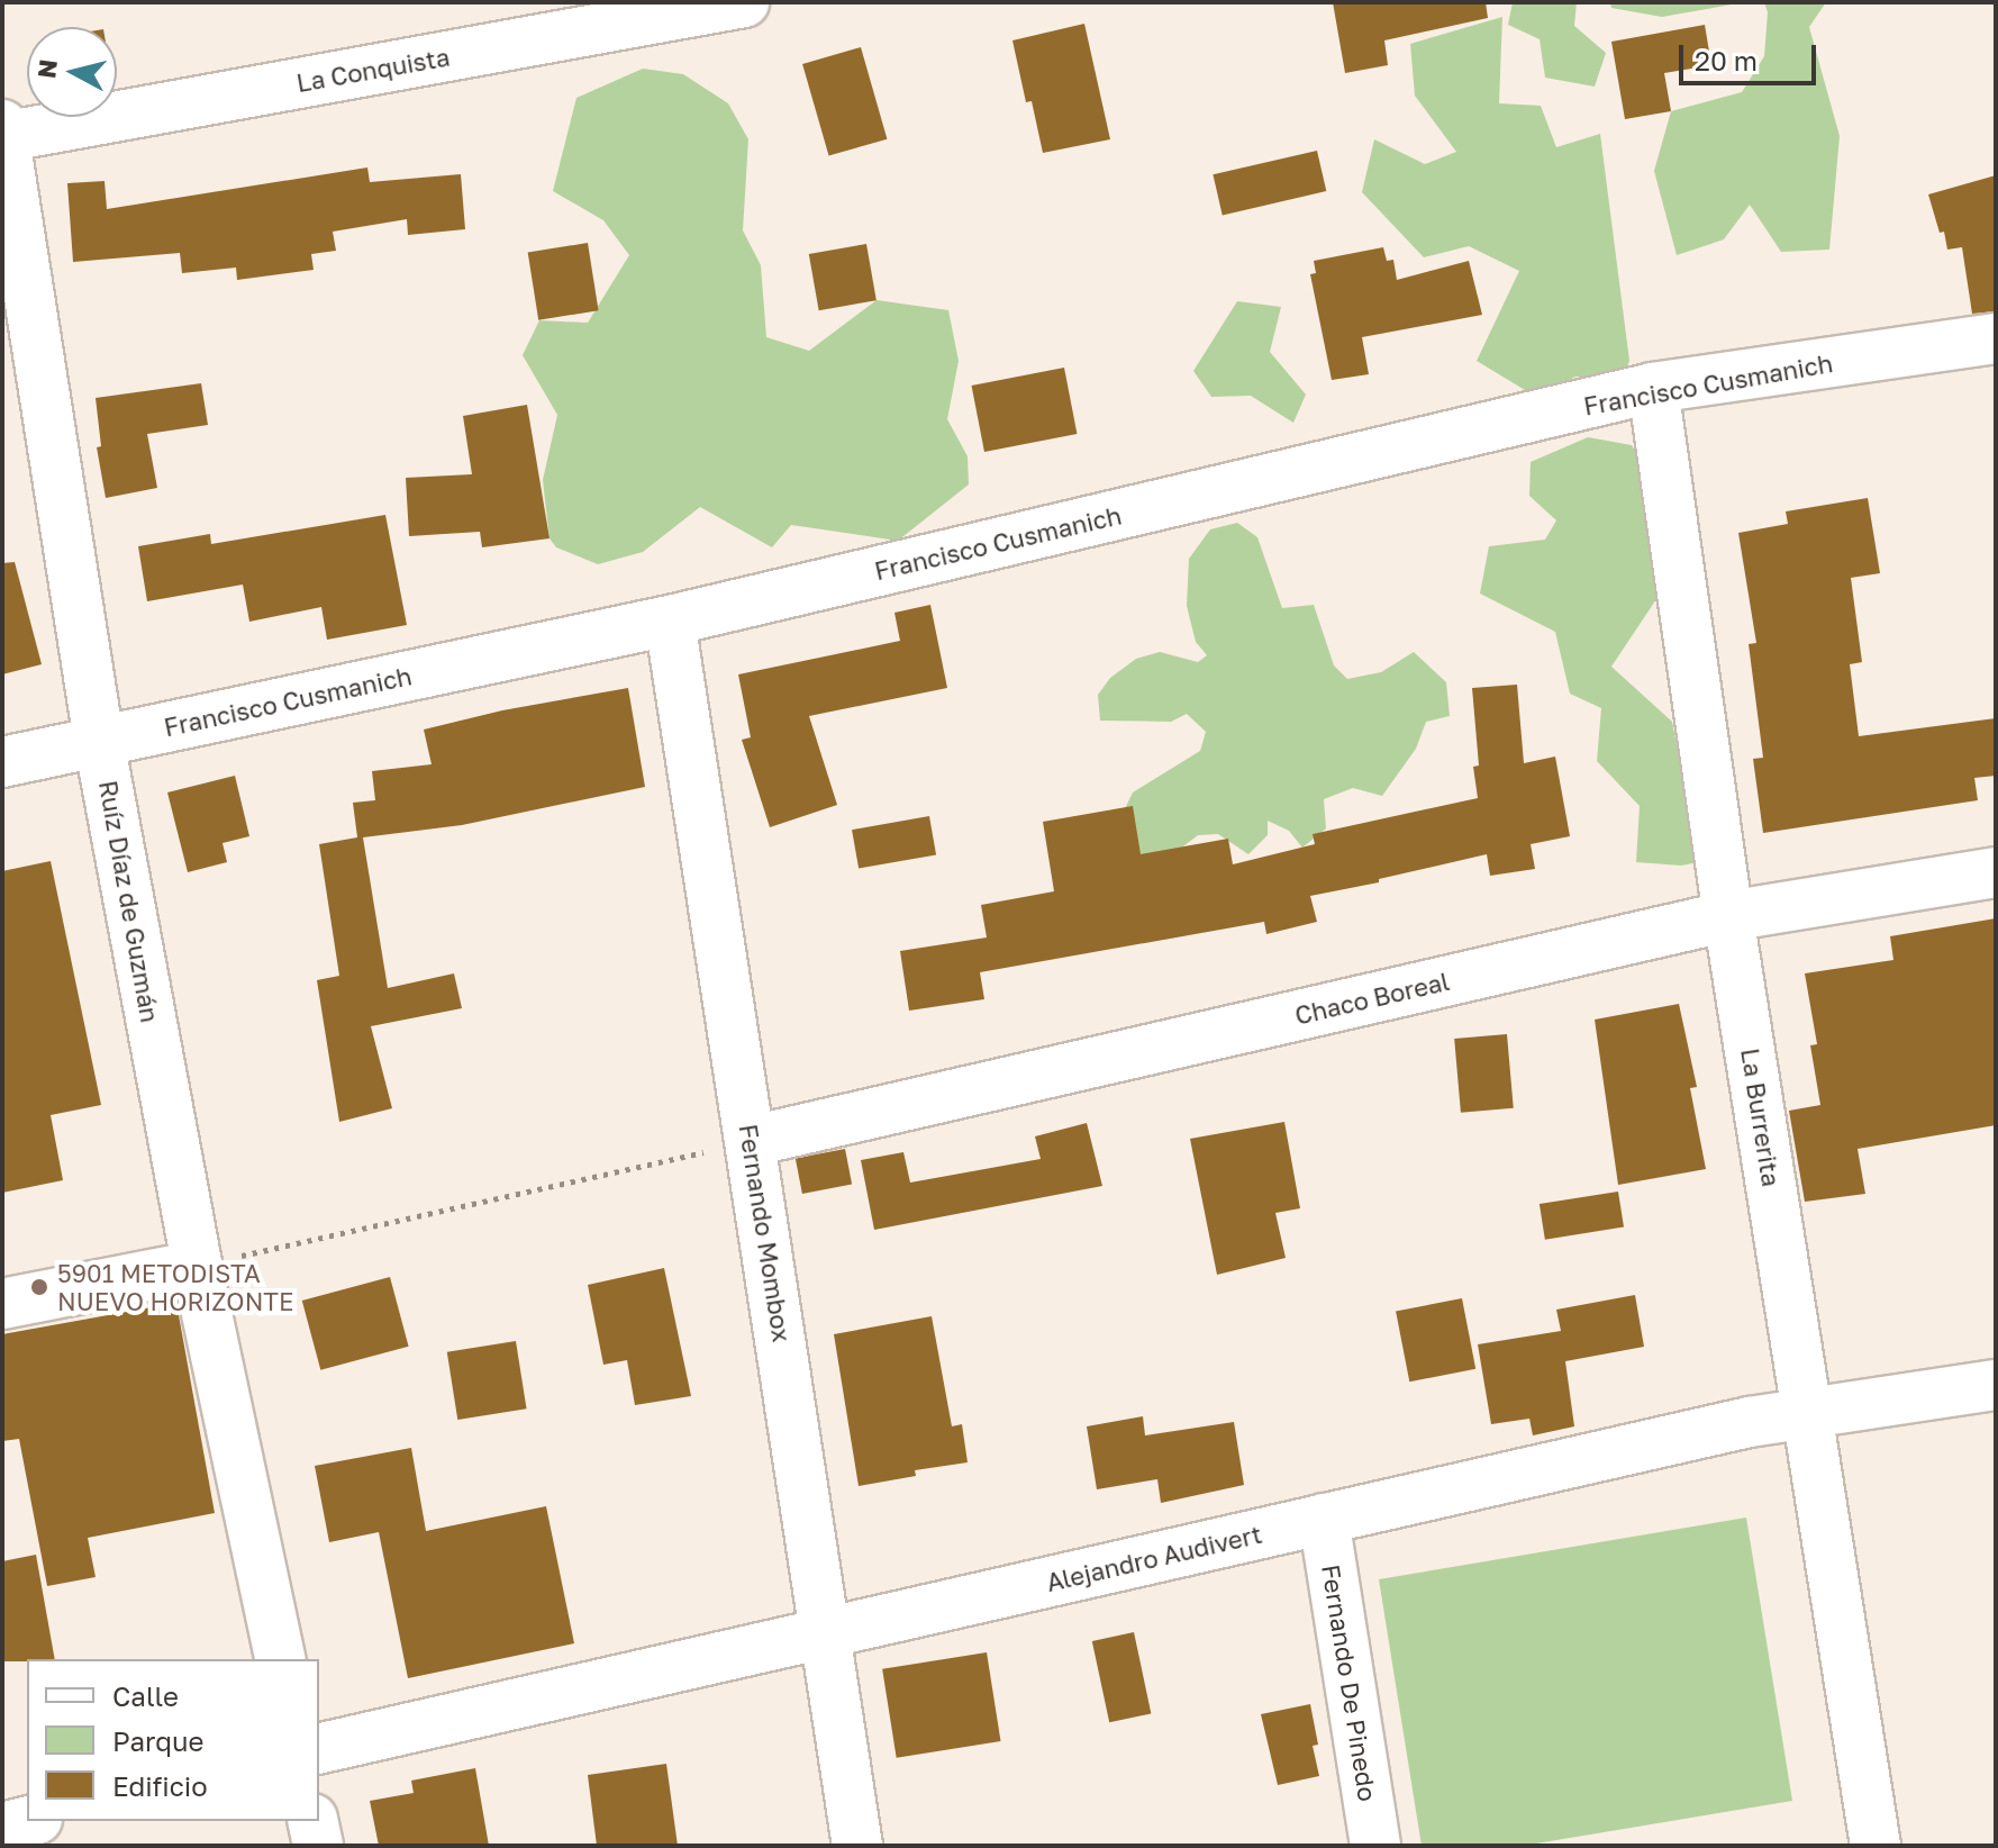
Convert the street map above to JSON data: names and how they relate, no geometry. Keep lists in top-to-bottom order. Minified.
{"streets":{"street":["La Conquista","Francisco Cusmanich","Ruíz Díaz de Guzmán","Chaco Boreal","La Burrerita","Fernando Mombox","Alejandro Audivert","Fernando De Pinedo"]},"crossings":[["La Conquista","Ruíz Díaz de Guzmán"],["Francisco Cusmanich","Ruíz Díaz de Guzmán"],["Francisco Cusmanich","La Burrerita"],["Francisco Cusmanich","Fernando Mombox"],["Chaco Boreal","La Burrerita"],["Chaco Boreal","Fernando Mombox"],["La Burrerita","Alejandro Audivert"],["Fernando Mombox","Alejandro Audivert"],["Alejandro Audivert","Fernando De Pinedo"]],"places":["5901 METODISTA NUEVO HORIZONTE"],"legend":["Calle","Parque","Edificio"],"scale_bar":"20 m","north":"left"}
